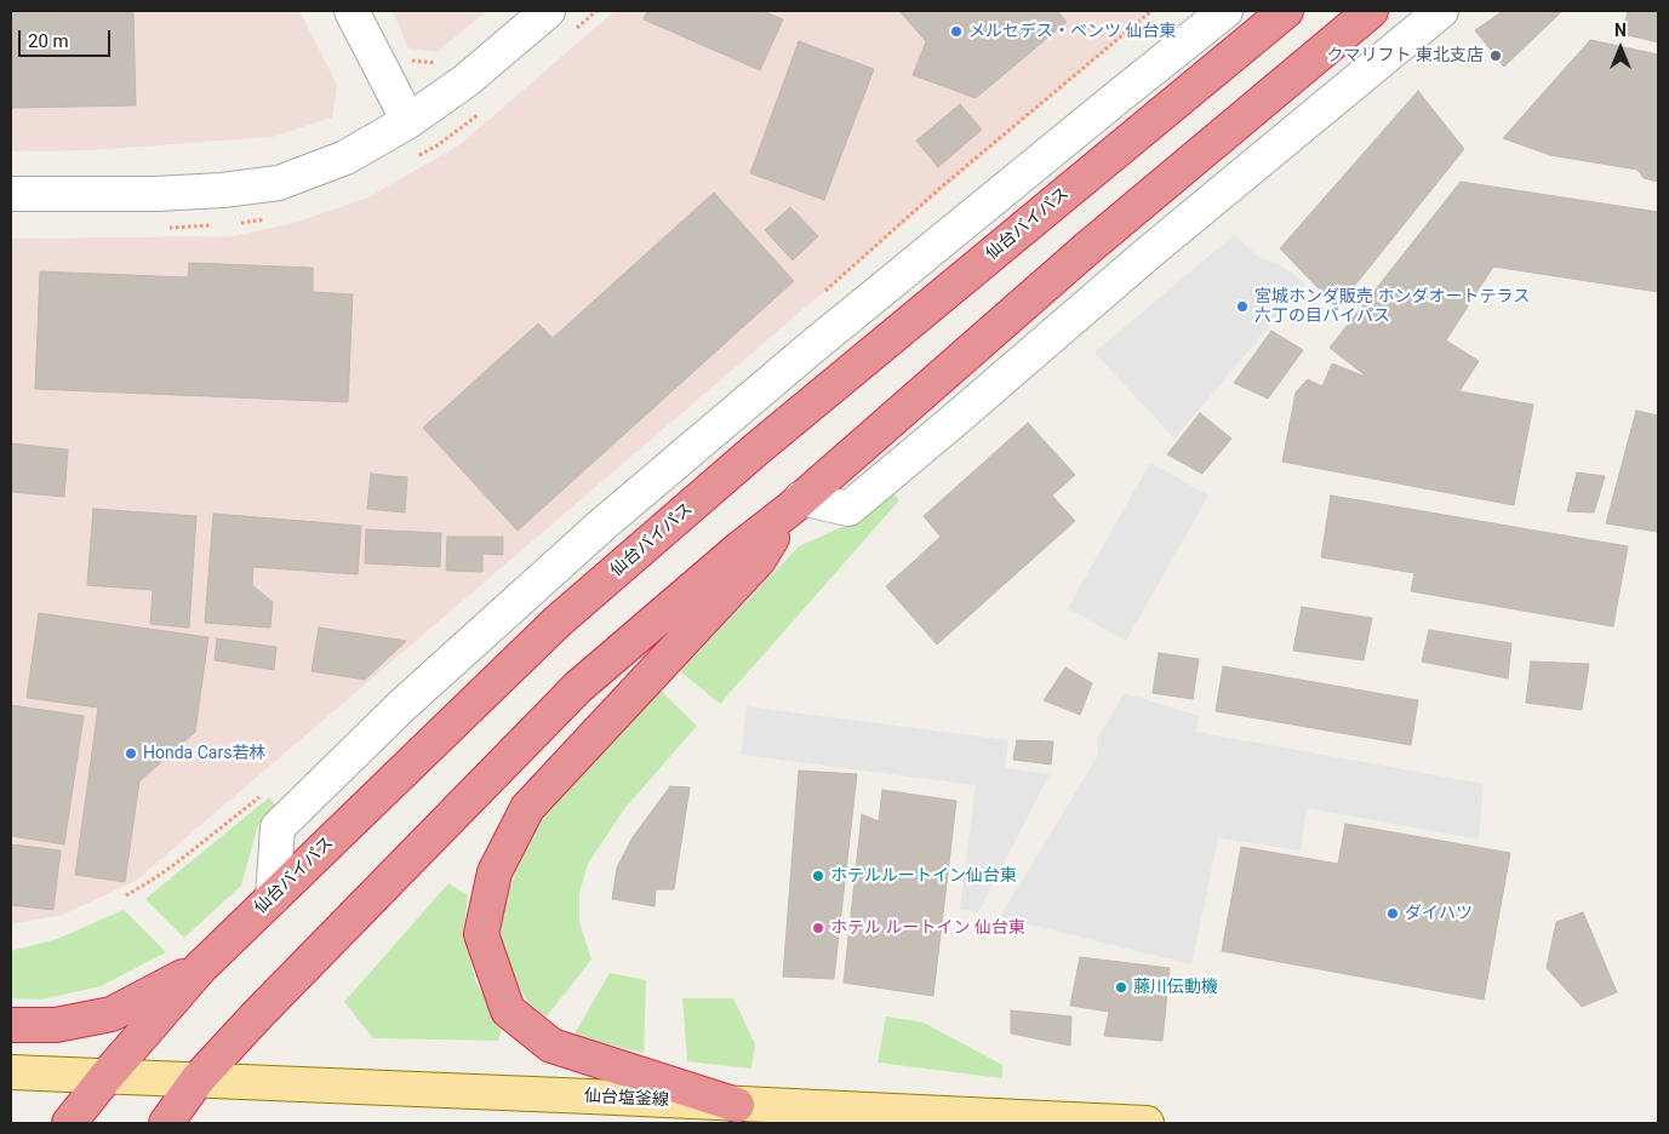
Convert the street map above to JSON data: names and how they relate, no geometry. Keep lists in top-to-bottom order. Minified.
{"streets":{"highway":["仙台バイパス"],"main road":["仙台塩釜線"]},"crossings":[["仙台バイパス","仙台塩釜線"]],"places":["メルセデス・ベンツ 仙台東","クマリフト 東北支店","宮城ホンダ販売 ホンダオートテラス 六丁の目バイパス","Honda Cars若林","ホテルルートイン仙台東","ダイハツ","ホテル ルートイン 仙台東","藤川伝動機"],"scale_bar":"20 m","north":"top"}
